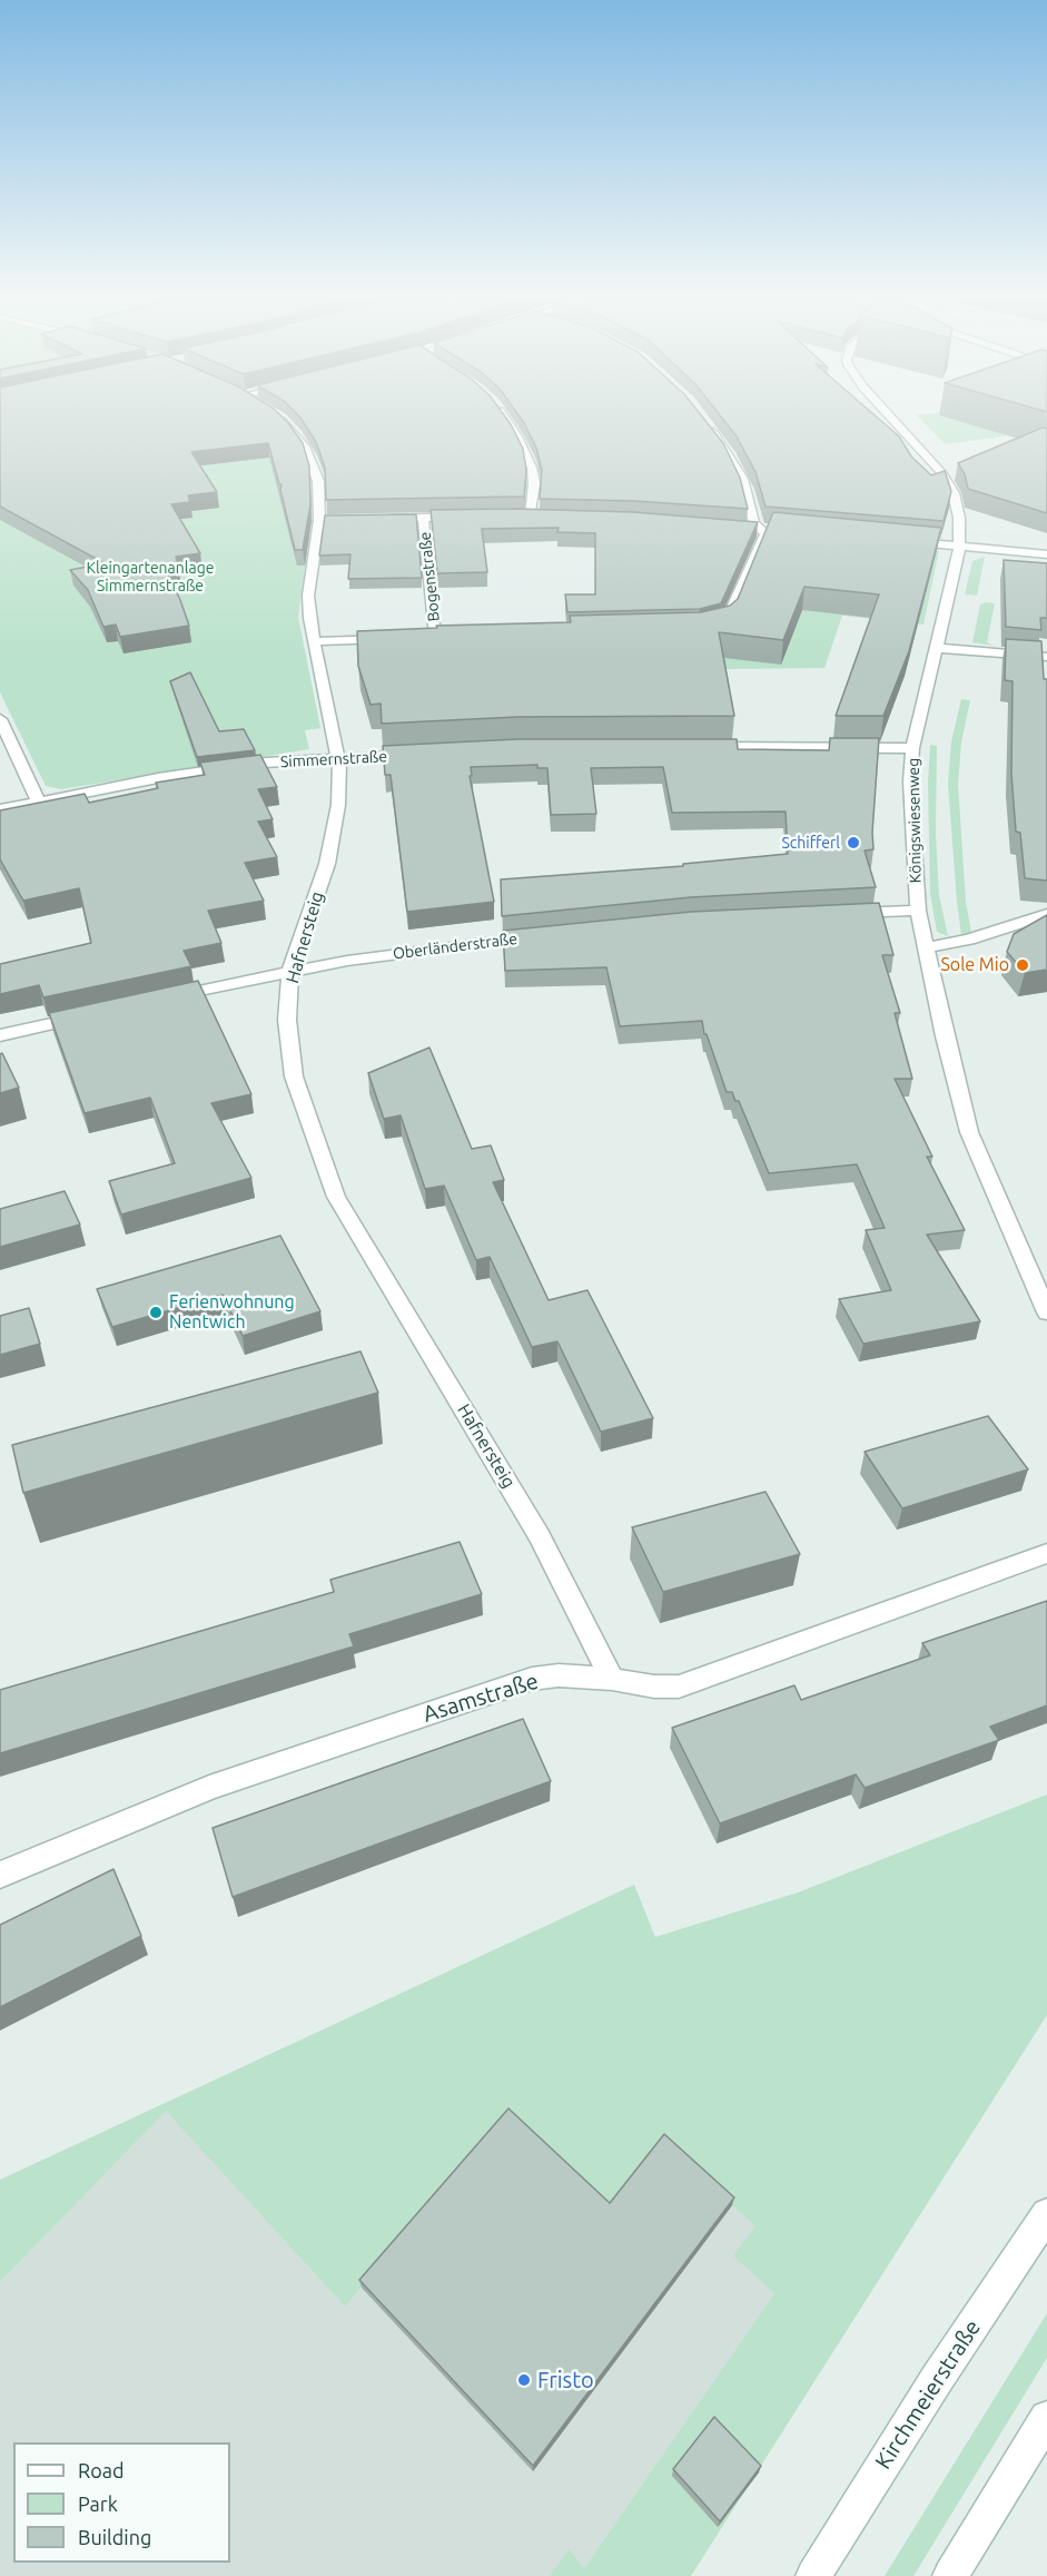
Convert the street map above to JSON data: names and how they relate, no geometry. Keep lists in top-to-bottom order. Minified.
{"streets":{"street":["Bogenstraße","Simmernstraße","Königswiesenweg","Hafnersteig","Oberländerstraße","Asamstraße","Kirchmeierstraße"]},"crossings":[["Simmernstraße","Hafnersteig"],["Hafnersteig","Oberländerstraße"],["Hafnersteig","Asamstraße"]],"parks":["Kleingartenanlage Simmernstraße"],"places":["Schifferl","Sole Mio","Ferienwohnung Nentwich","Fristo"],"legend":["Road","Park","Building"]}
